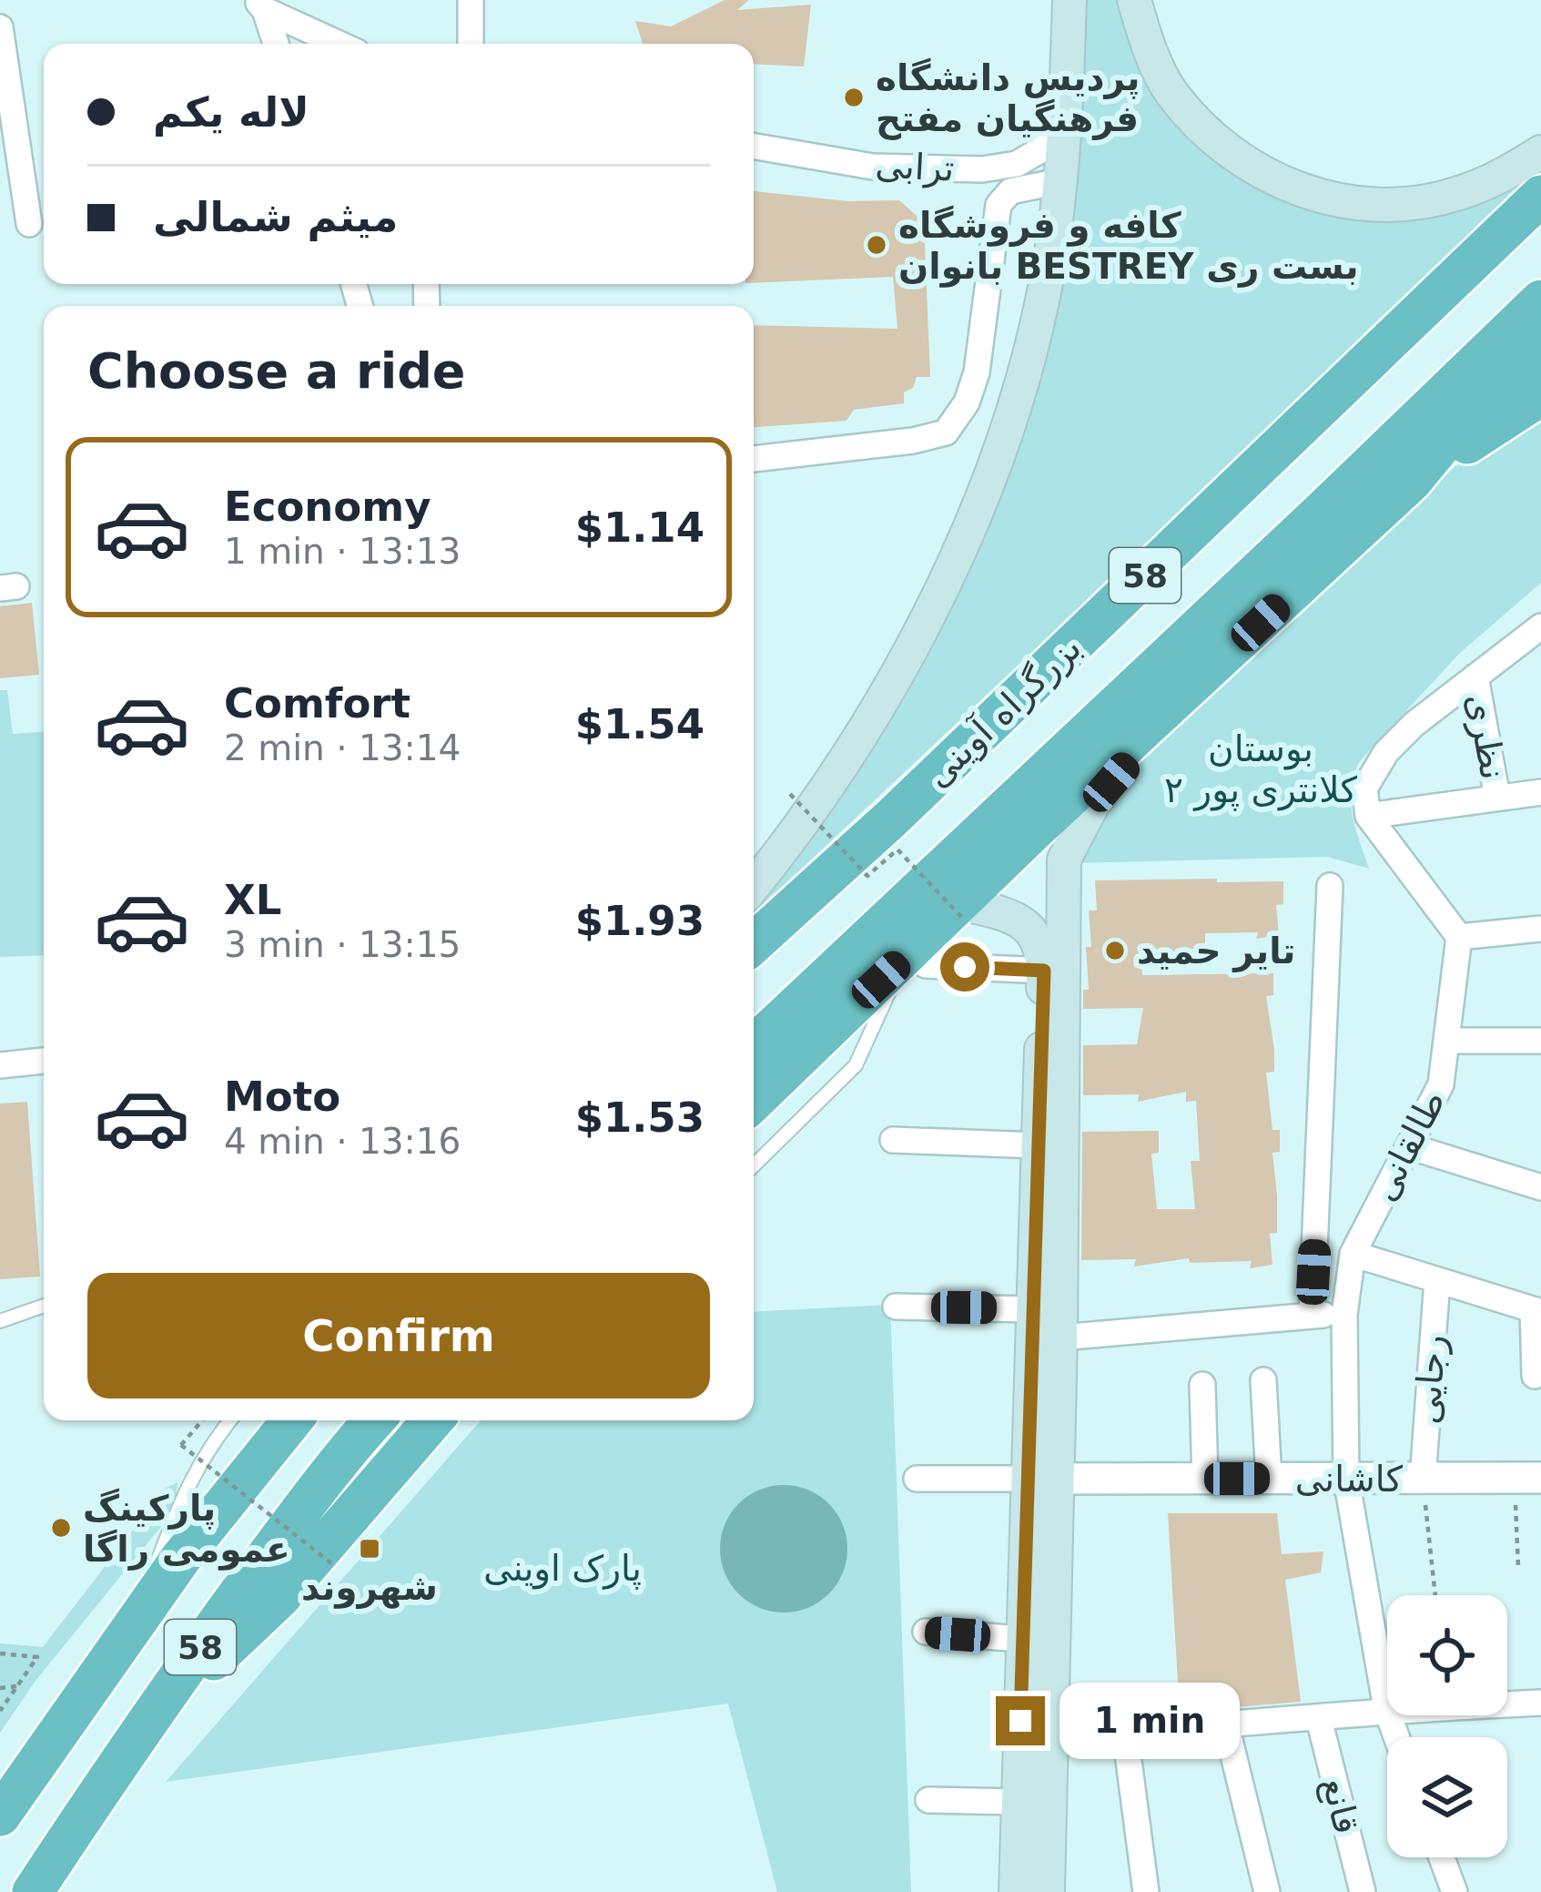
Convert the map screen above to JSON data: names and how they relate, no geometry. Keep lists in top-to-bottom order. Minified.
{"streets":{"highway":["58","بزرگراه آوینی"],"street":["ترابی","نظری","طالقانی","رجایی","کاشانی","قانع"]},"crossings":[["طالقانی","کاشانی"],["رجایی","کاشانی"]],"parks":["بوستان کلانتری پور ۲","پارک اوینی"],"places":{"other":["پردیس دانشگاه فرهنگیان مفتح","کافه و فروشگاه بانوان BESTREY بست ری","تایر حمید","پارکینگ عمومی راگا"],"transit":["شهروند"]},"page":{"banner":["لاله یکم","میثم شمالی"],"heading":"Choose a ride","list":[{"name":"Economy","note":"1 min · 13:13","value":"$1.14"},{"name":"Comfort","note":"2 min · 13:14","value":"$1.54"},{"name":"XL","note":"3 min · 13:15","value":"$1.93"},{"name":"Moto","note":"4 min · 13:16","value":"$1.53"}],"buttons":"Confirm","bubble":"1 min"}}
